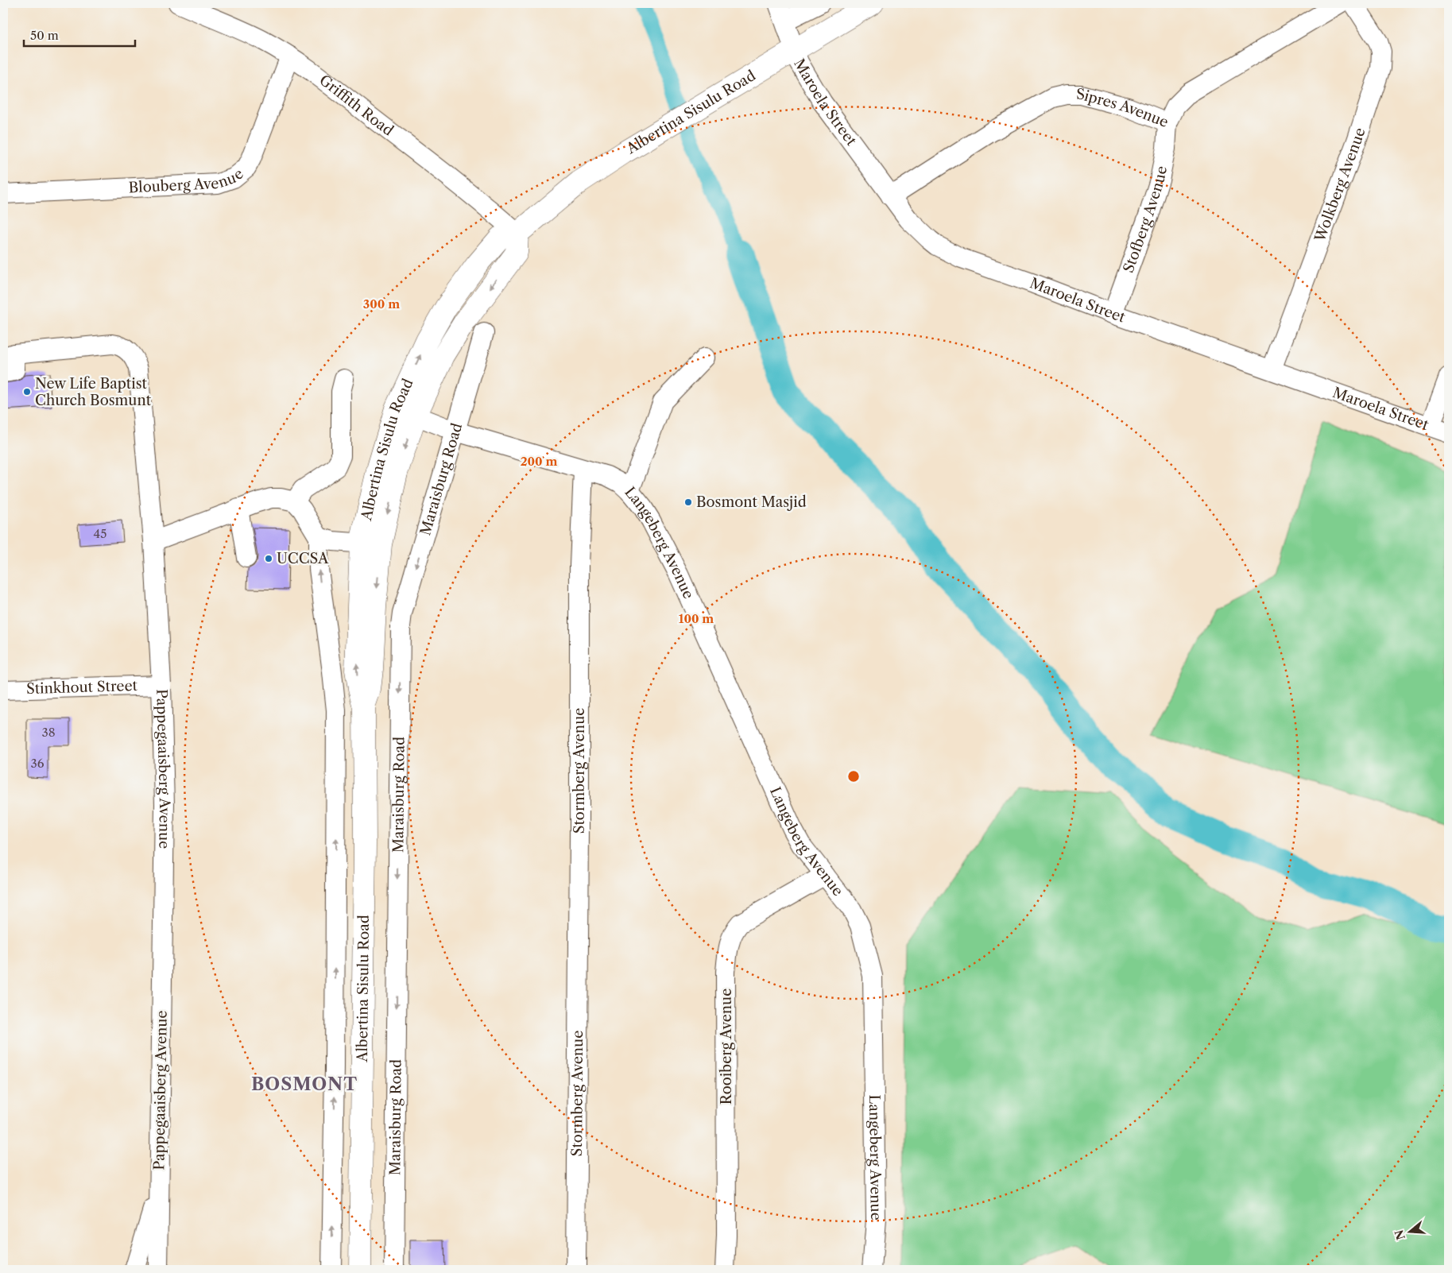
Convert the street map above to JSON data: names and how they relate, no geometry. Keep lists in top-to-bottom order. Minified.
{"streets":{"main road":["Albertina Sisulu Road"],"street":["Maroela Street","Sipres Avenue","Griffith Road","Blouberg Avenue","Wolkberg Avenue","Stofberg Avenue","Maraisburg Road","Langeberg Avenue","Stinkhout Street","Pappegaaisberg Avenue","Stormberg Avenue","Rooiberg Avenue"]},"crossings":[["Maroela Street","Sipres Avenue"],["Maroela Street","Albertina Sisulu Road"],["Maroela Street","Wolkberg Avenue"],["Maroela Street","Stofberg Avenue"],["Sipres Avenue","Stofberg Avenue"],["Griffith Road","Albertina Sisulu Road"],["Griffith Road","Blouberg Avenue"],["Langeberg Avenue","Stormberg Avenue"],["Langeberg Avenue","Rooiberg Avenue"],["Stinkhout Street","Pappegaaisberg Avenue"]],"districts":["BOSMONT"],"places":["New Life Baptist Church Bosmunt","Bosmont Masjid","UCCSA"],"house_numbers":["45","38","36"],"scale_bar":"50 m","north":"left","rings":["300 m","200 m","100 m"]}
